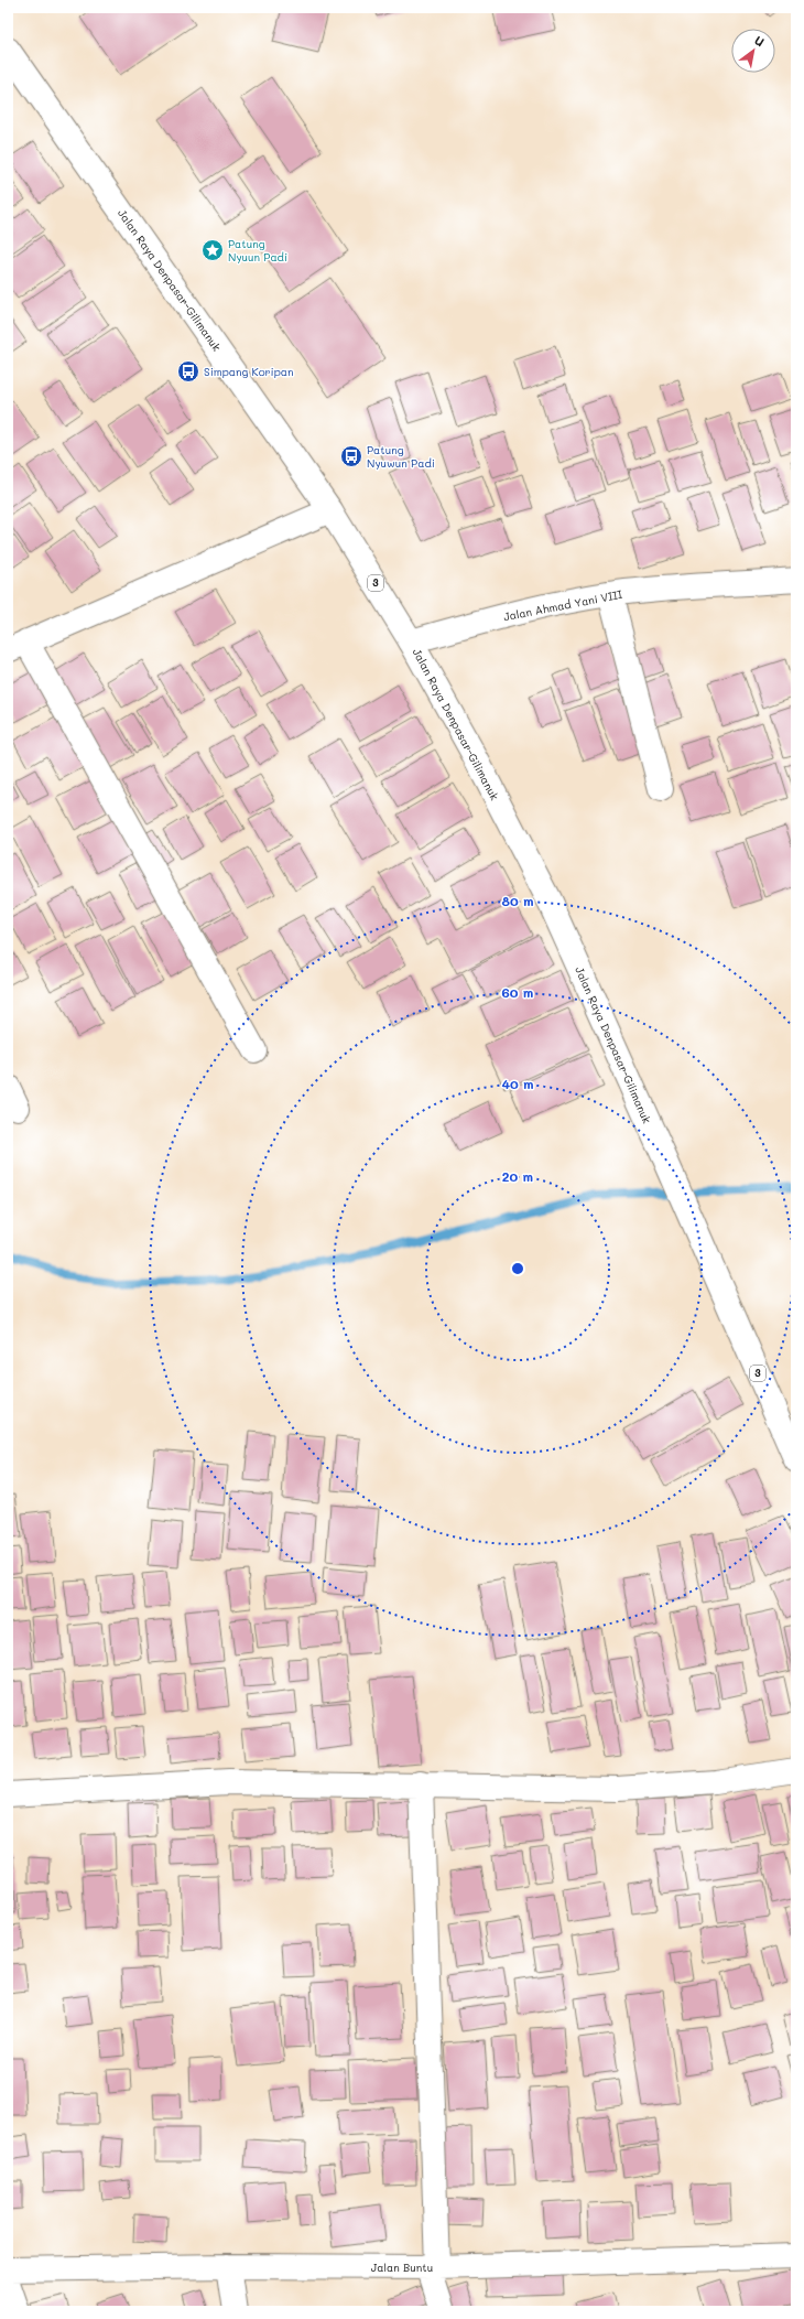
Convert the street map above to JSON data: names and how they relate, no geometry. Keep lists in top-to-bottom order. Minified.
{"streets":{"main road":["Jalan Raya Denpasar-Gilimanuk","3","Jalan Ahmad Yani VIII","Jalan Buntu"]},"crossings":[["Jalan Raya Denpasar-Gilimanuk","Jalan Ahmad Yani VIII"]],"places":{"place":["Patung Nyuun Padi"],"bus stop":["Simpang Koripan","Patung Nyuwun Padi"]},"north":"top right","rings":["80 m","60 m","40 m","20 m"]}
